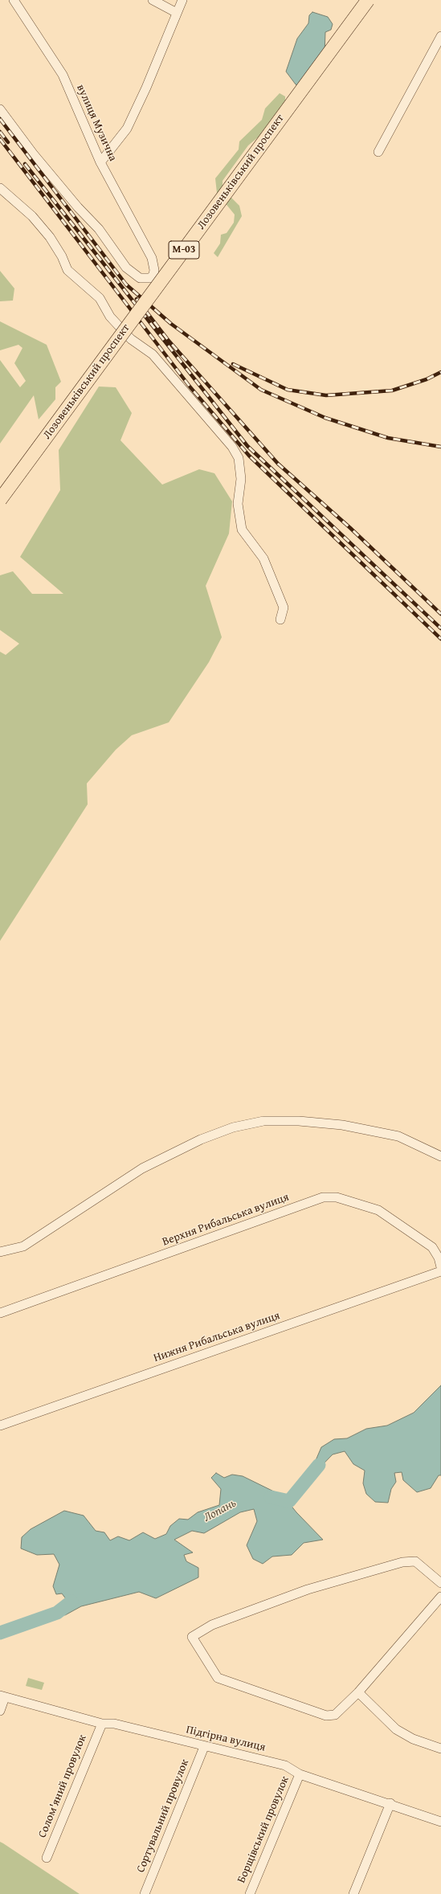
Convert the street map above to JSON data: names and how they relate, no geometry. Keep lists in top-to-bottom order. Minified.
{"streets":{"highway":["Лозовеньківський проспект","М-03"],"street":["вулиця Музична","Верхня Рибальська вулиця","Нижня Рибальська вулиця","Підгірна вулиця","Солом'яний провулок","Сортувальний провулок","Борщівський провулок"]},"crossings":[["Підгірна вулиця","Солом'яний провулок"],["Підгірна вулиця","Сортувальний провулок"],["Підгірна вулиця","Борщівський провулок"]],"water":["Лопань"]}
